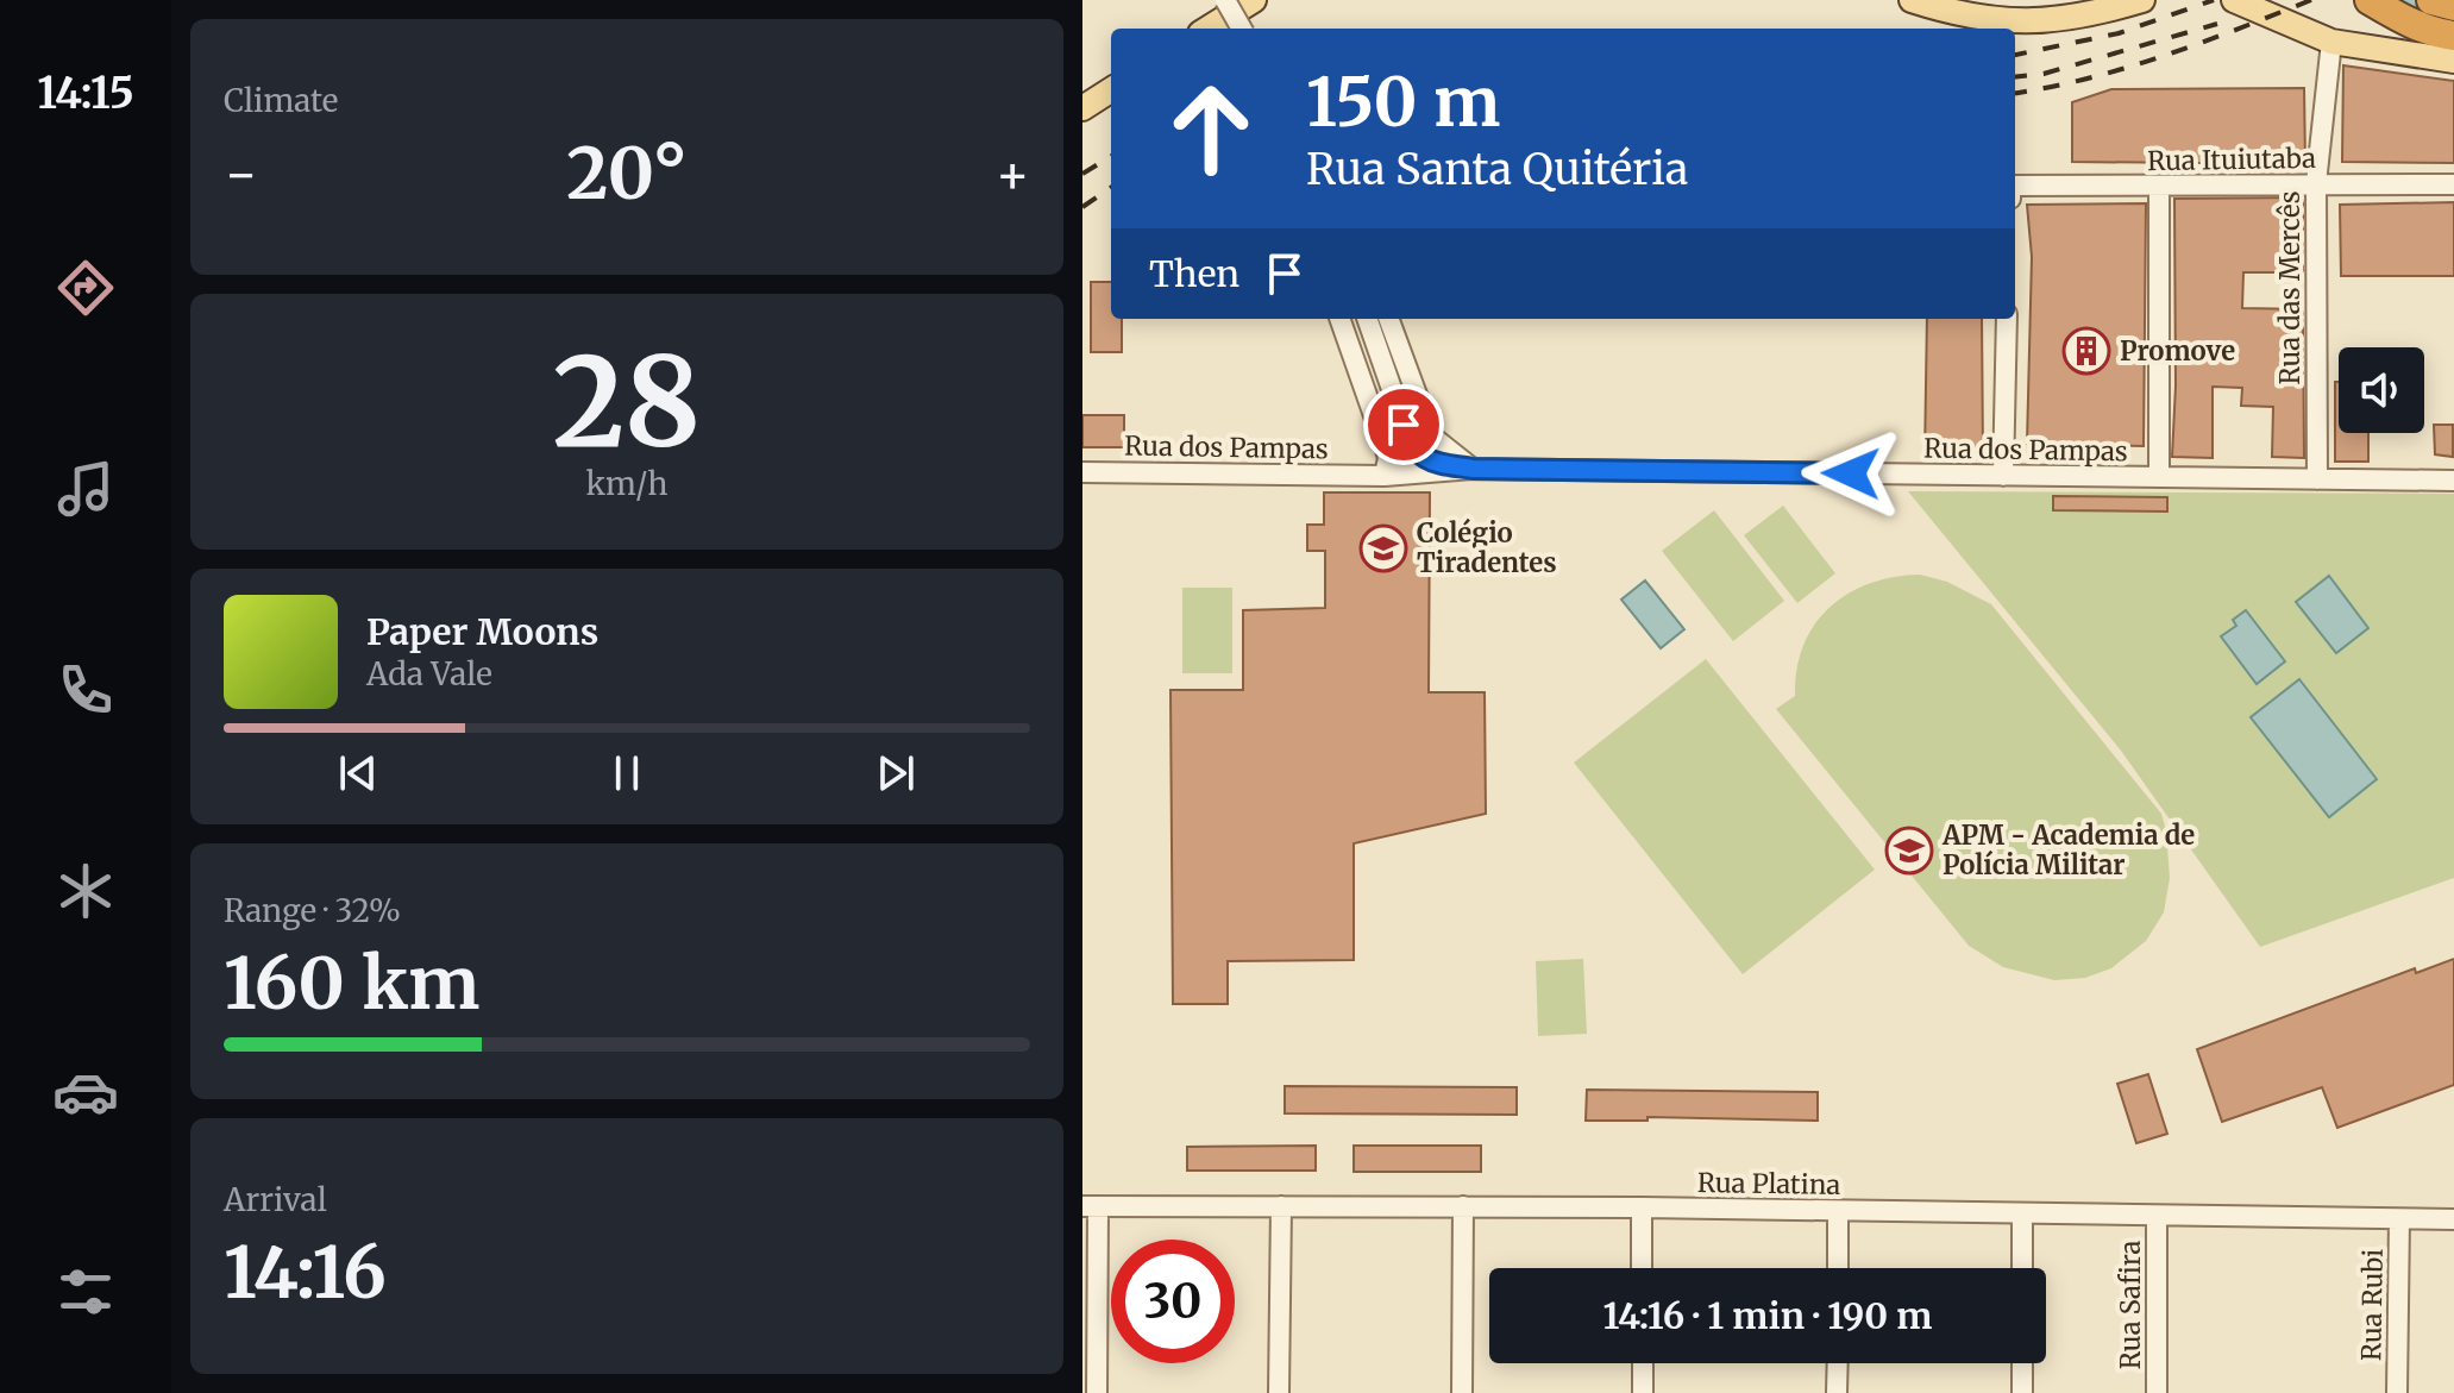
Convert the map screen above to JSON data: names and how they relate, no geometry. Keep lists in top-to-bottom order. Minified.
{"streets":{"street":["Rua Ituiutaba","Rua das Mercês","Rua dos Pampas","Rua Platina","Rua Safira","Rua Rubi"]},"crossings":[["Rua Ituiutaba","Rua das Mercês"],["Rua das Mercês","Rua dos Pampas"],["Rua Platina","Rua Safira"],["Rua Platina","Rua Rubi"]],"places":{"building":["Promove"],"school or university":["Colégio Tiradentes","APM - Academia de Polícia Militar"]},"page":{"tabs":"14:15","tile":["Climate",["28","km/h"],["Range · 32%","160 km"],["Arrival","14:16"]],"turn":["150 m","Rua Santa Quitéria"],"heat":["−","20°","+"],"then":"Then","song":["Paper Moons","Ada Vale"],"limit":"30","trip":"14:16 · 1 min · 190 m"}}
